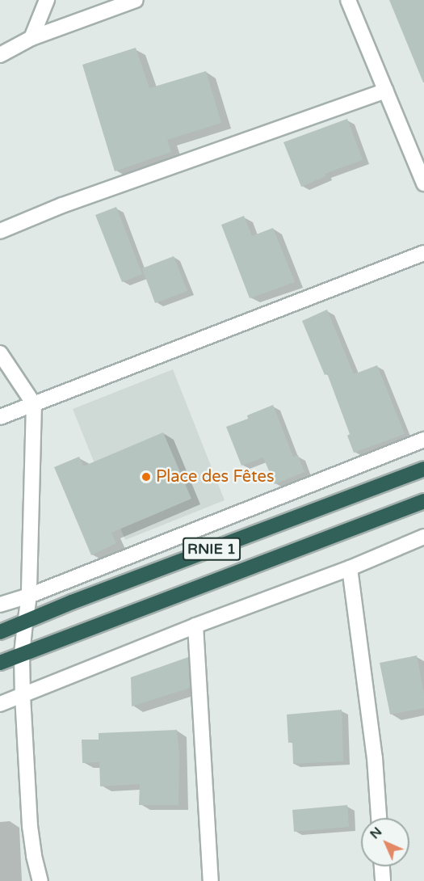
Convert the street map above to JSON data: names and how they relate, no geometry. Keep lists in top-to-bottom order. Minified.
{"streets":{"highway":["RNIE 1"]},"places":["Place des Fêtes"],"north":"top left"}
